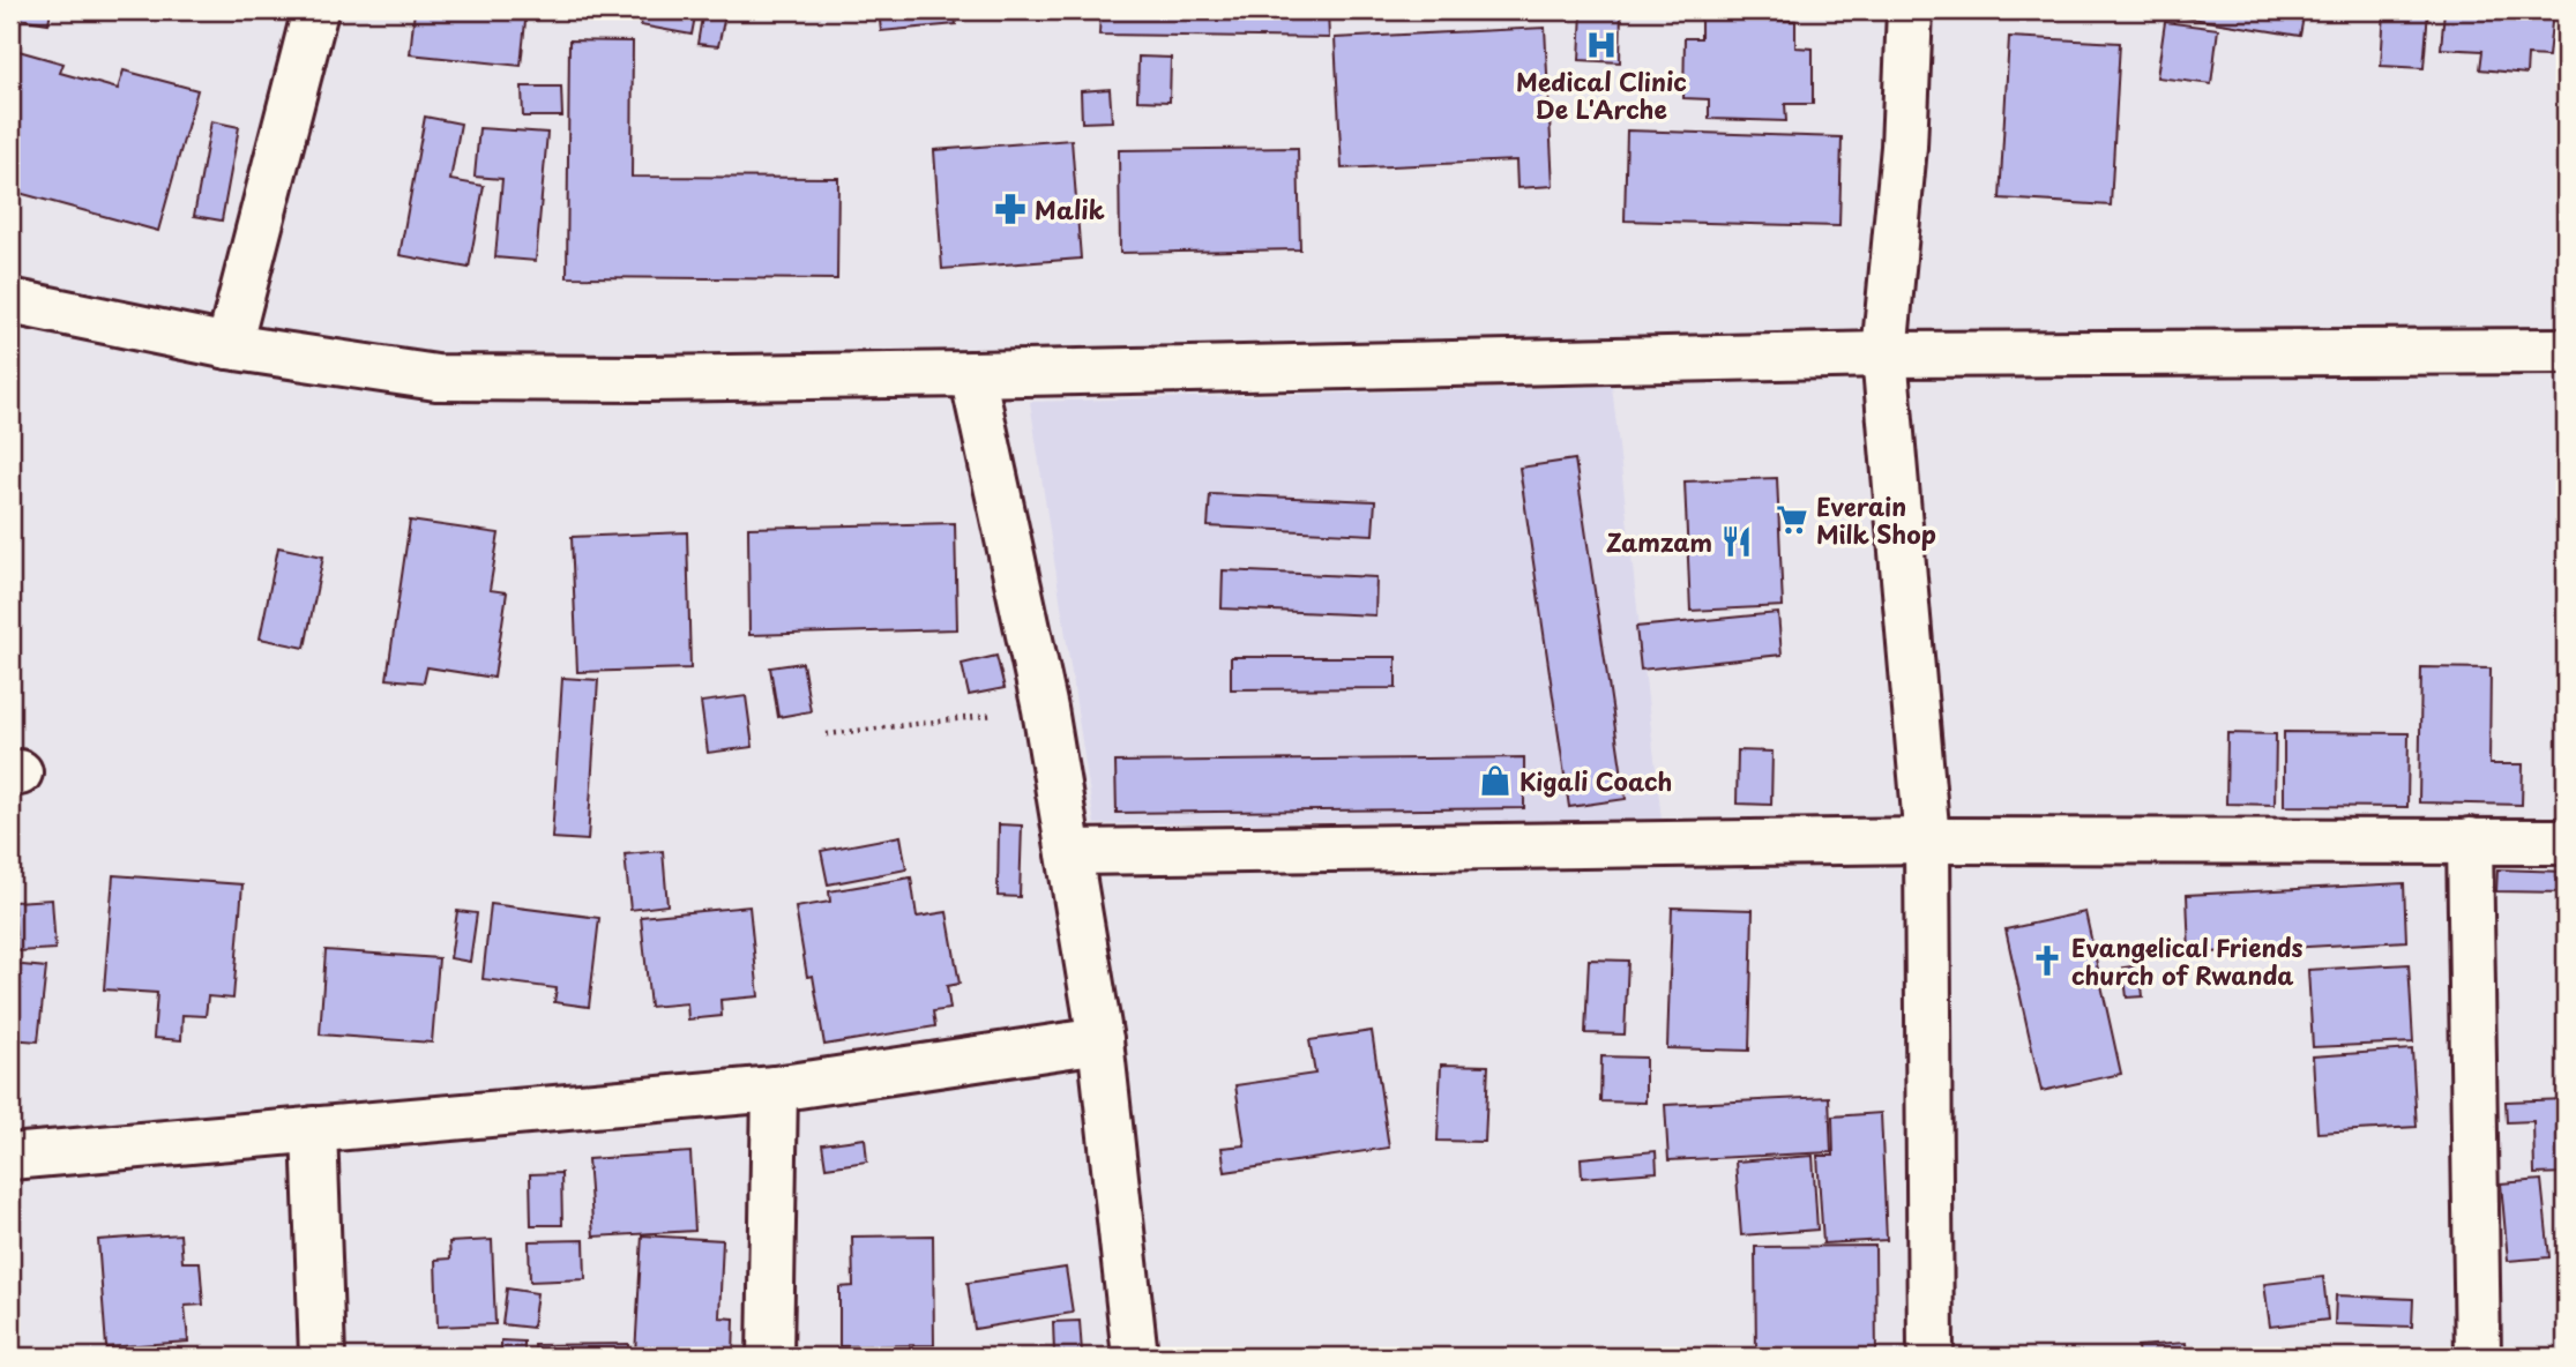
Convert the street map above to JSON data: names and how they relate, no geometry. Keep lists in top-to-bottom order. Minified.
{"places":{"hospital":["Medical Clinic De L'Arche"],"pharmacy":["Malik"],"supermarket":["Everain Milk Shop"],"restaurant":["Zamzam"],"shop":["Kigali Coach"],"church":["Evangelical Friends church of Rwanda"]}}
